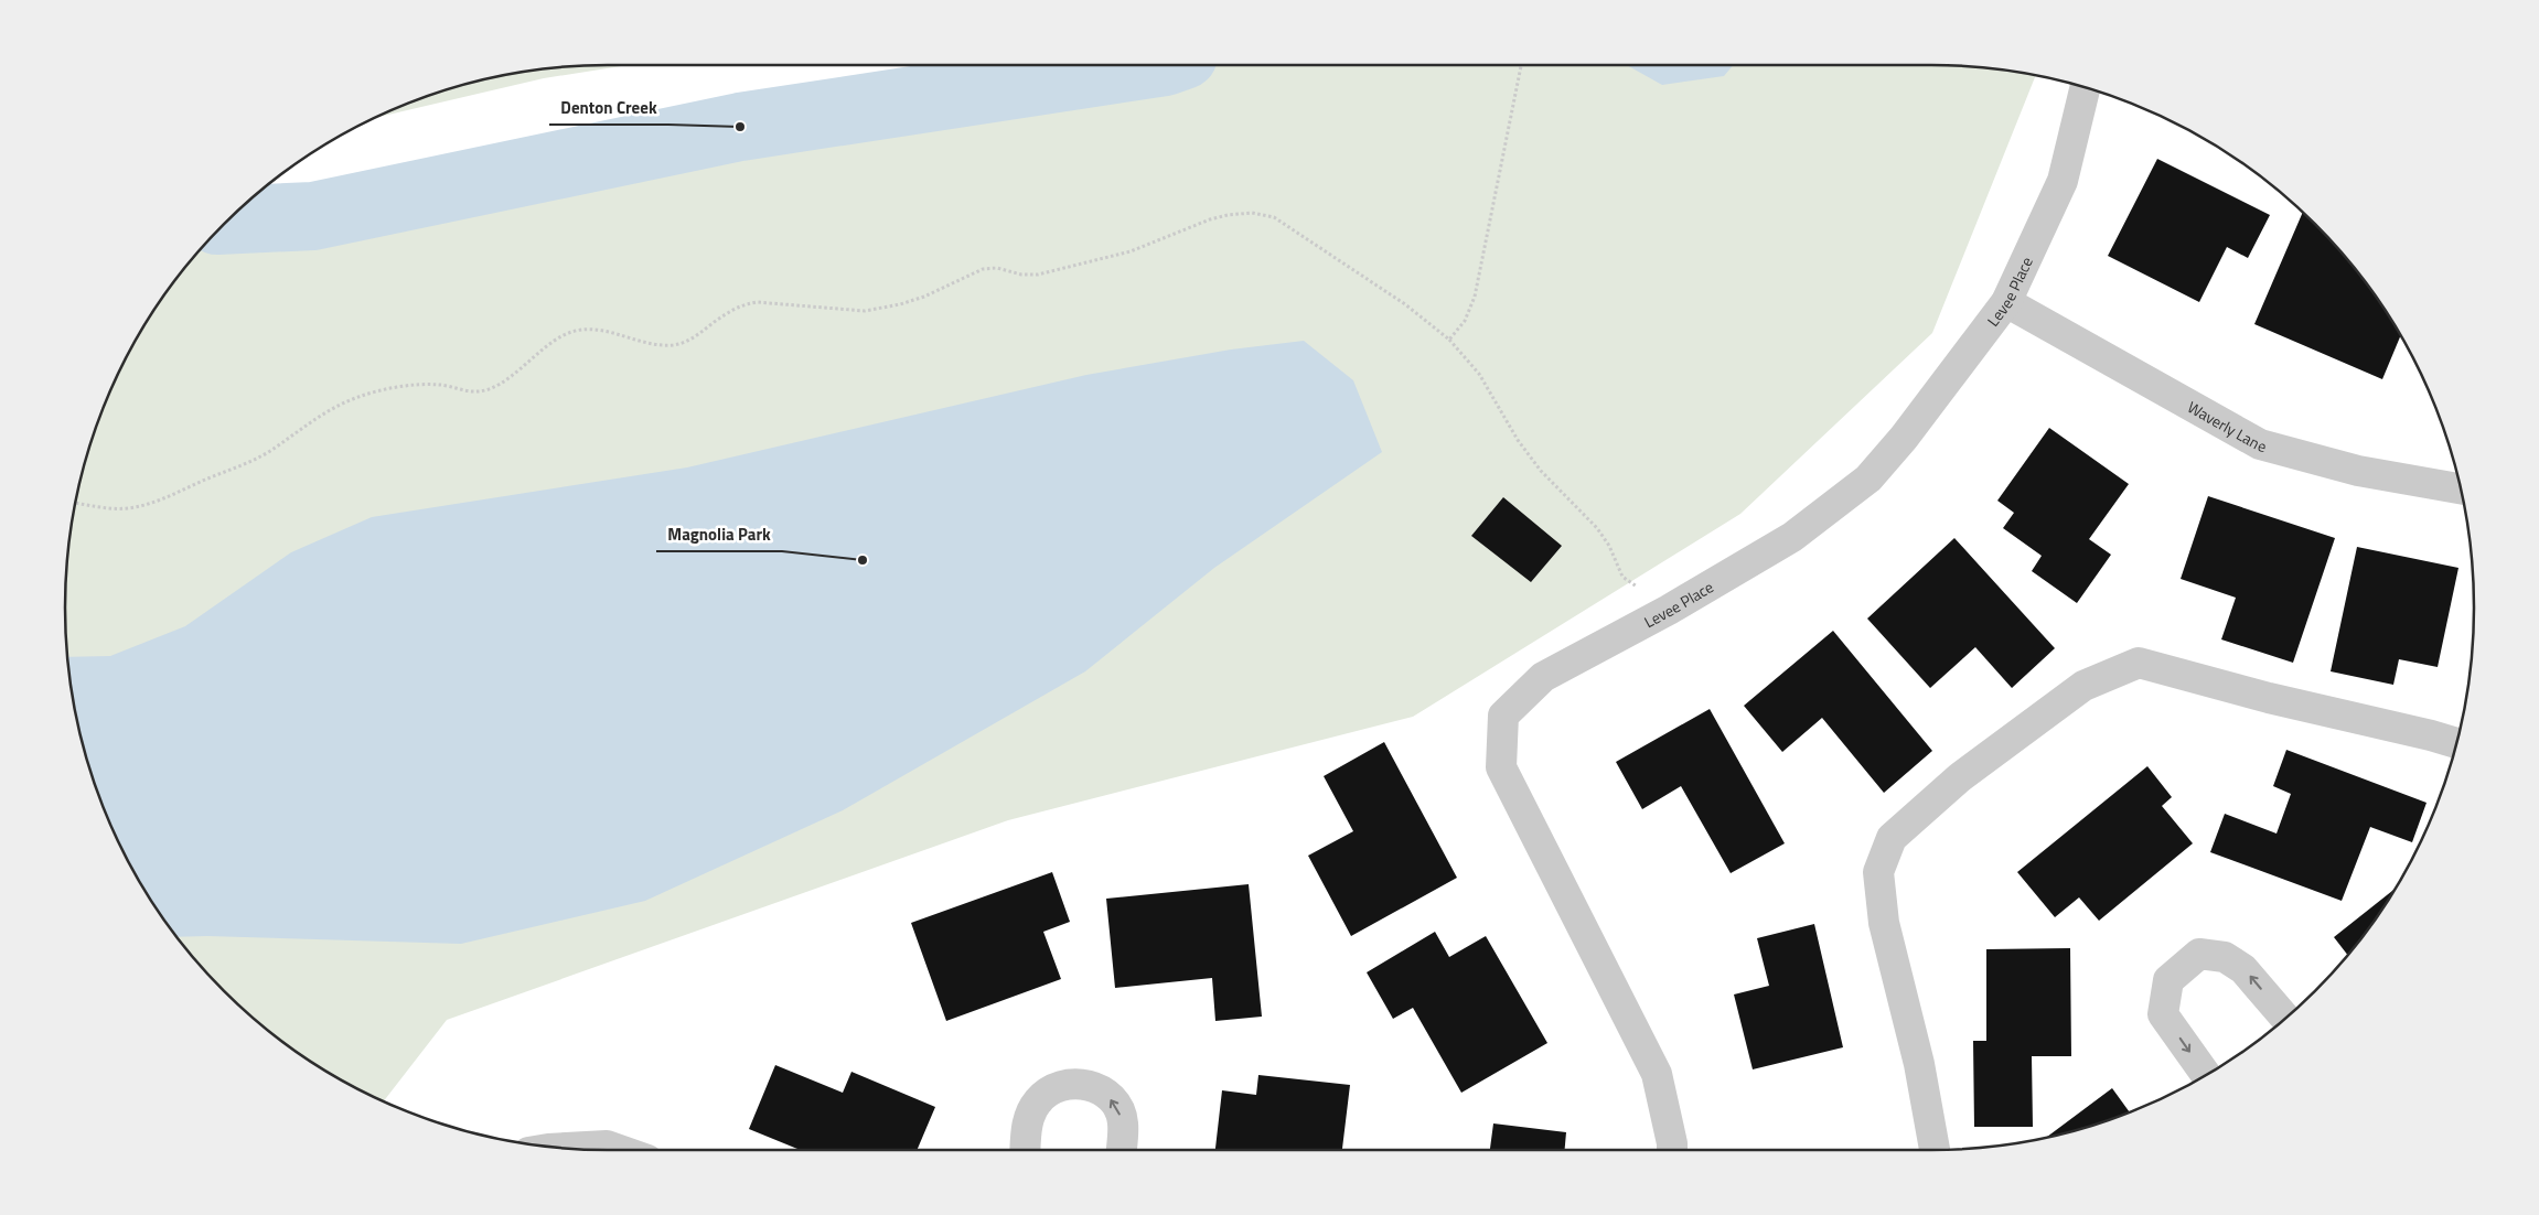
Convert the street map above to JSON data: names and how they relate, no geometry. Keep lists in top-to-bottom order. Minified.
{"streets":{"street":["Levee Place","Waverly Lane"]},"crossings":[["Levee Place","Waverly Lane"]],"places":["Denton Creek","Magnolia Park"]}
